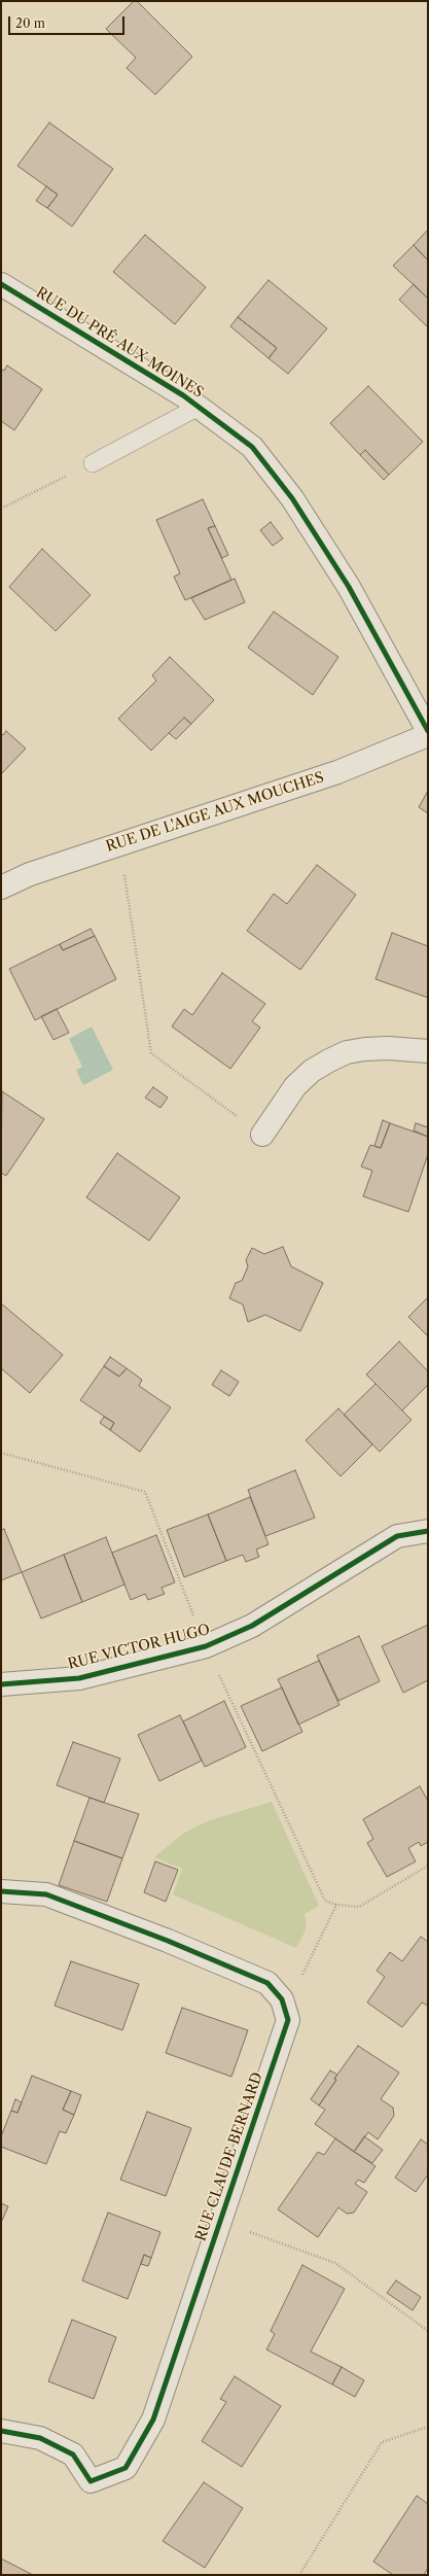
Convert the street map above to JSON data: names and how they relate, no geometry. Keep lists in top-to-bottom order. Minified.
{"streets":{"street":["RUE DU PRÉ AUX MOINES","RUE DE L'AIGE AUX MOUCHES","RUE VICTOR HUGO","RUE CLAUDE BERNARD"]},"scale_bar":"20 m"}
